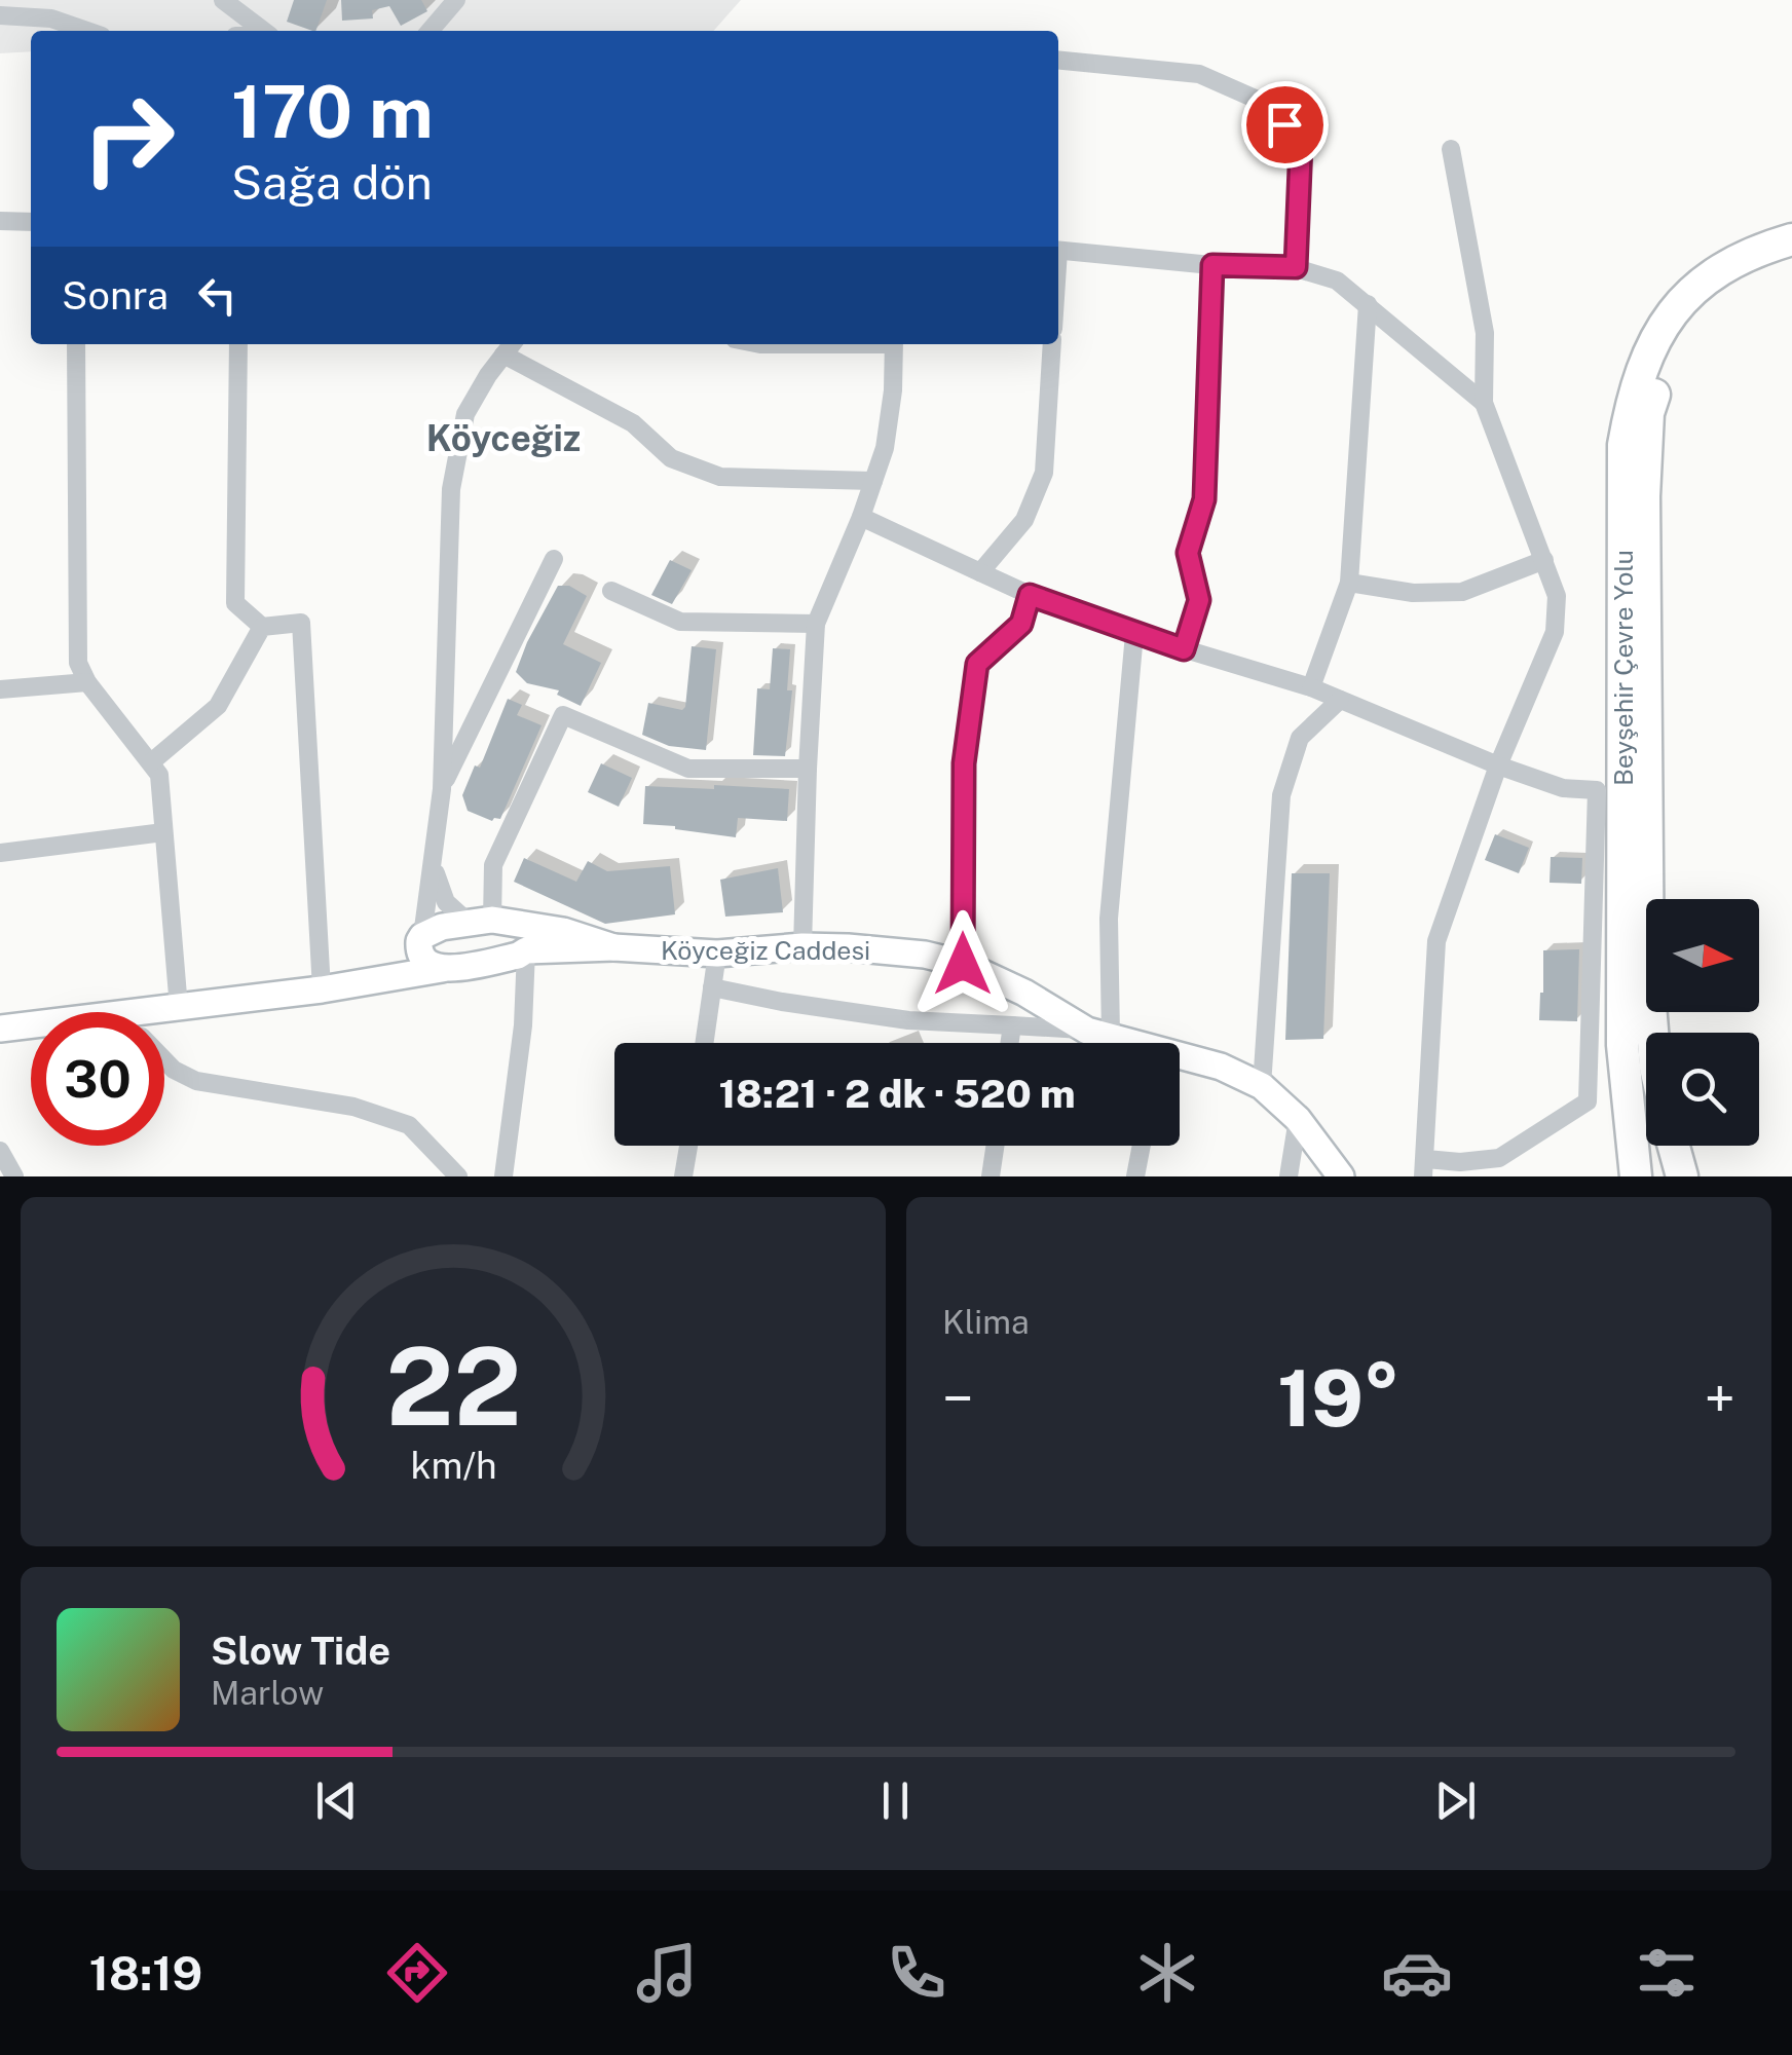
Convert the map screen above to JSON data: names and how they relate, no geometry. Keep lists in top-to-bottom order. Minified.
{"streets":{"highway":["Beyşehir Çevre Yolu"],"street":["Köyceğiz Caddesi"]},"districts":["Köyceğiz"],"north":"right","page":{"turn":["170 m","Sağa dön"],"then":"Sonra","limit":"30","trip":"18:21 · 2 dk · 520 m","tile":"Klima","heat":["−","19°","+"],"song":["Slow Tide","Marlow"],"tabs":"18:19","gauge":["22","km/h"]}}
